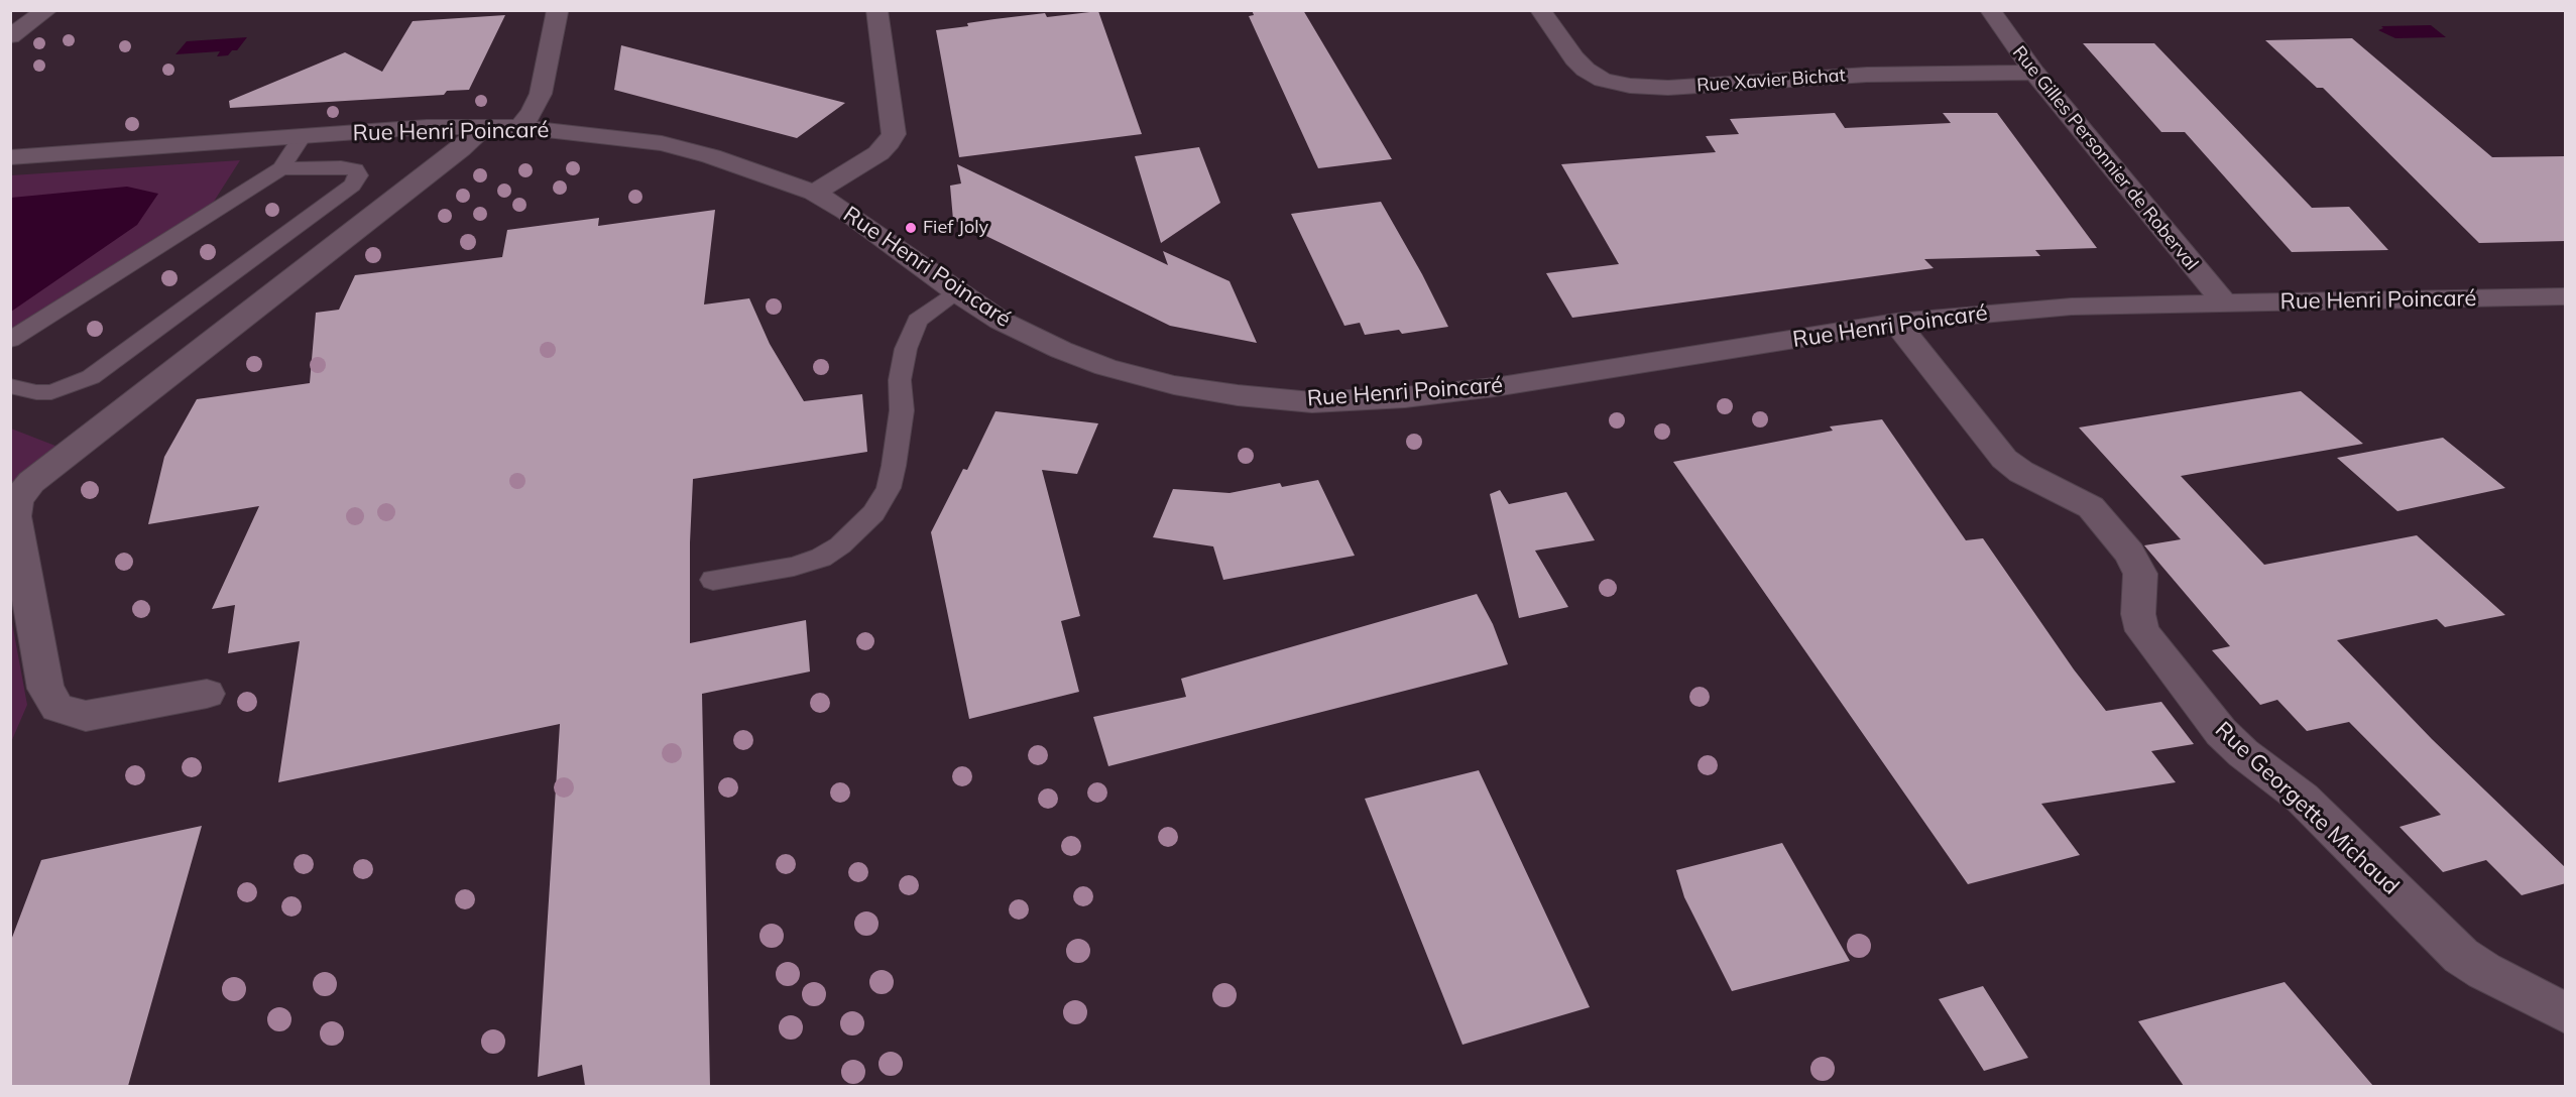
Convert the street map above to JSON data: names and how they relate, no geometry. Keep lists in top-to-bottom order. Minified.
{"streets":{"street":["Rue Xavier Bichat","Rue Henri Poincaré","Rue Gilles Personnier de Roberval","Rue Georgette Michaud"]},"crossings":[["Rue Xavier Bichat","Rue Gilles Personnier de Roberval"],["Rue Henri Poincaré","Rue Gilles Personnier de Roberval"],["Rue Henri Poincaré","Rue Georgette Michaud"]],"places":["Fief Joly"]}
